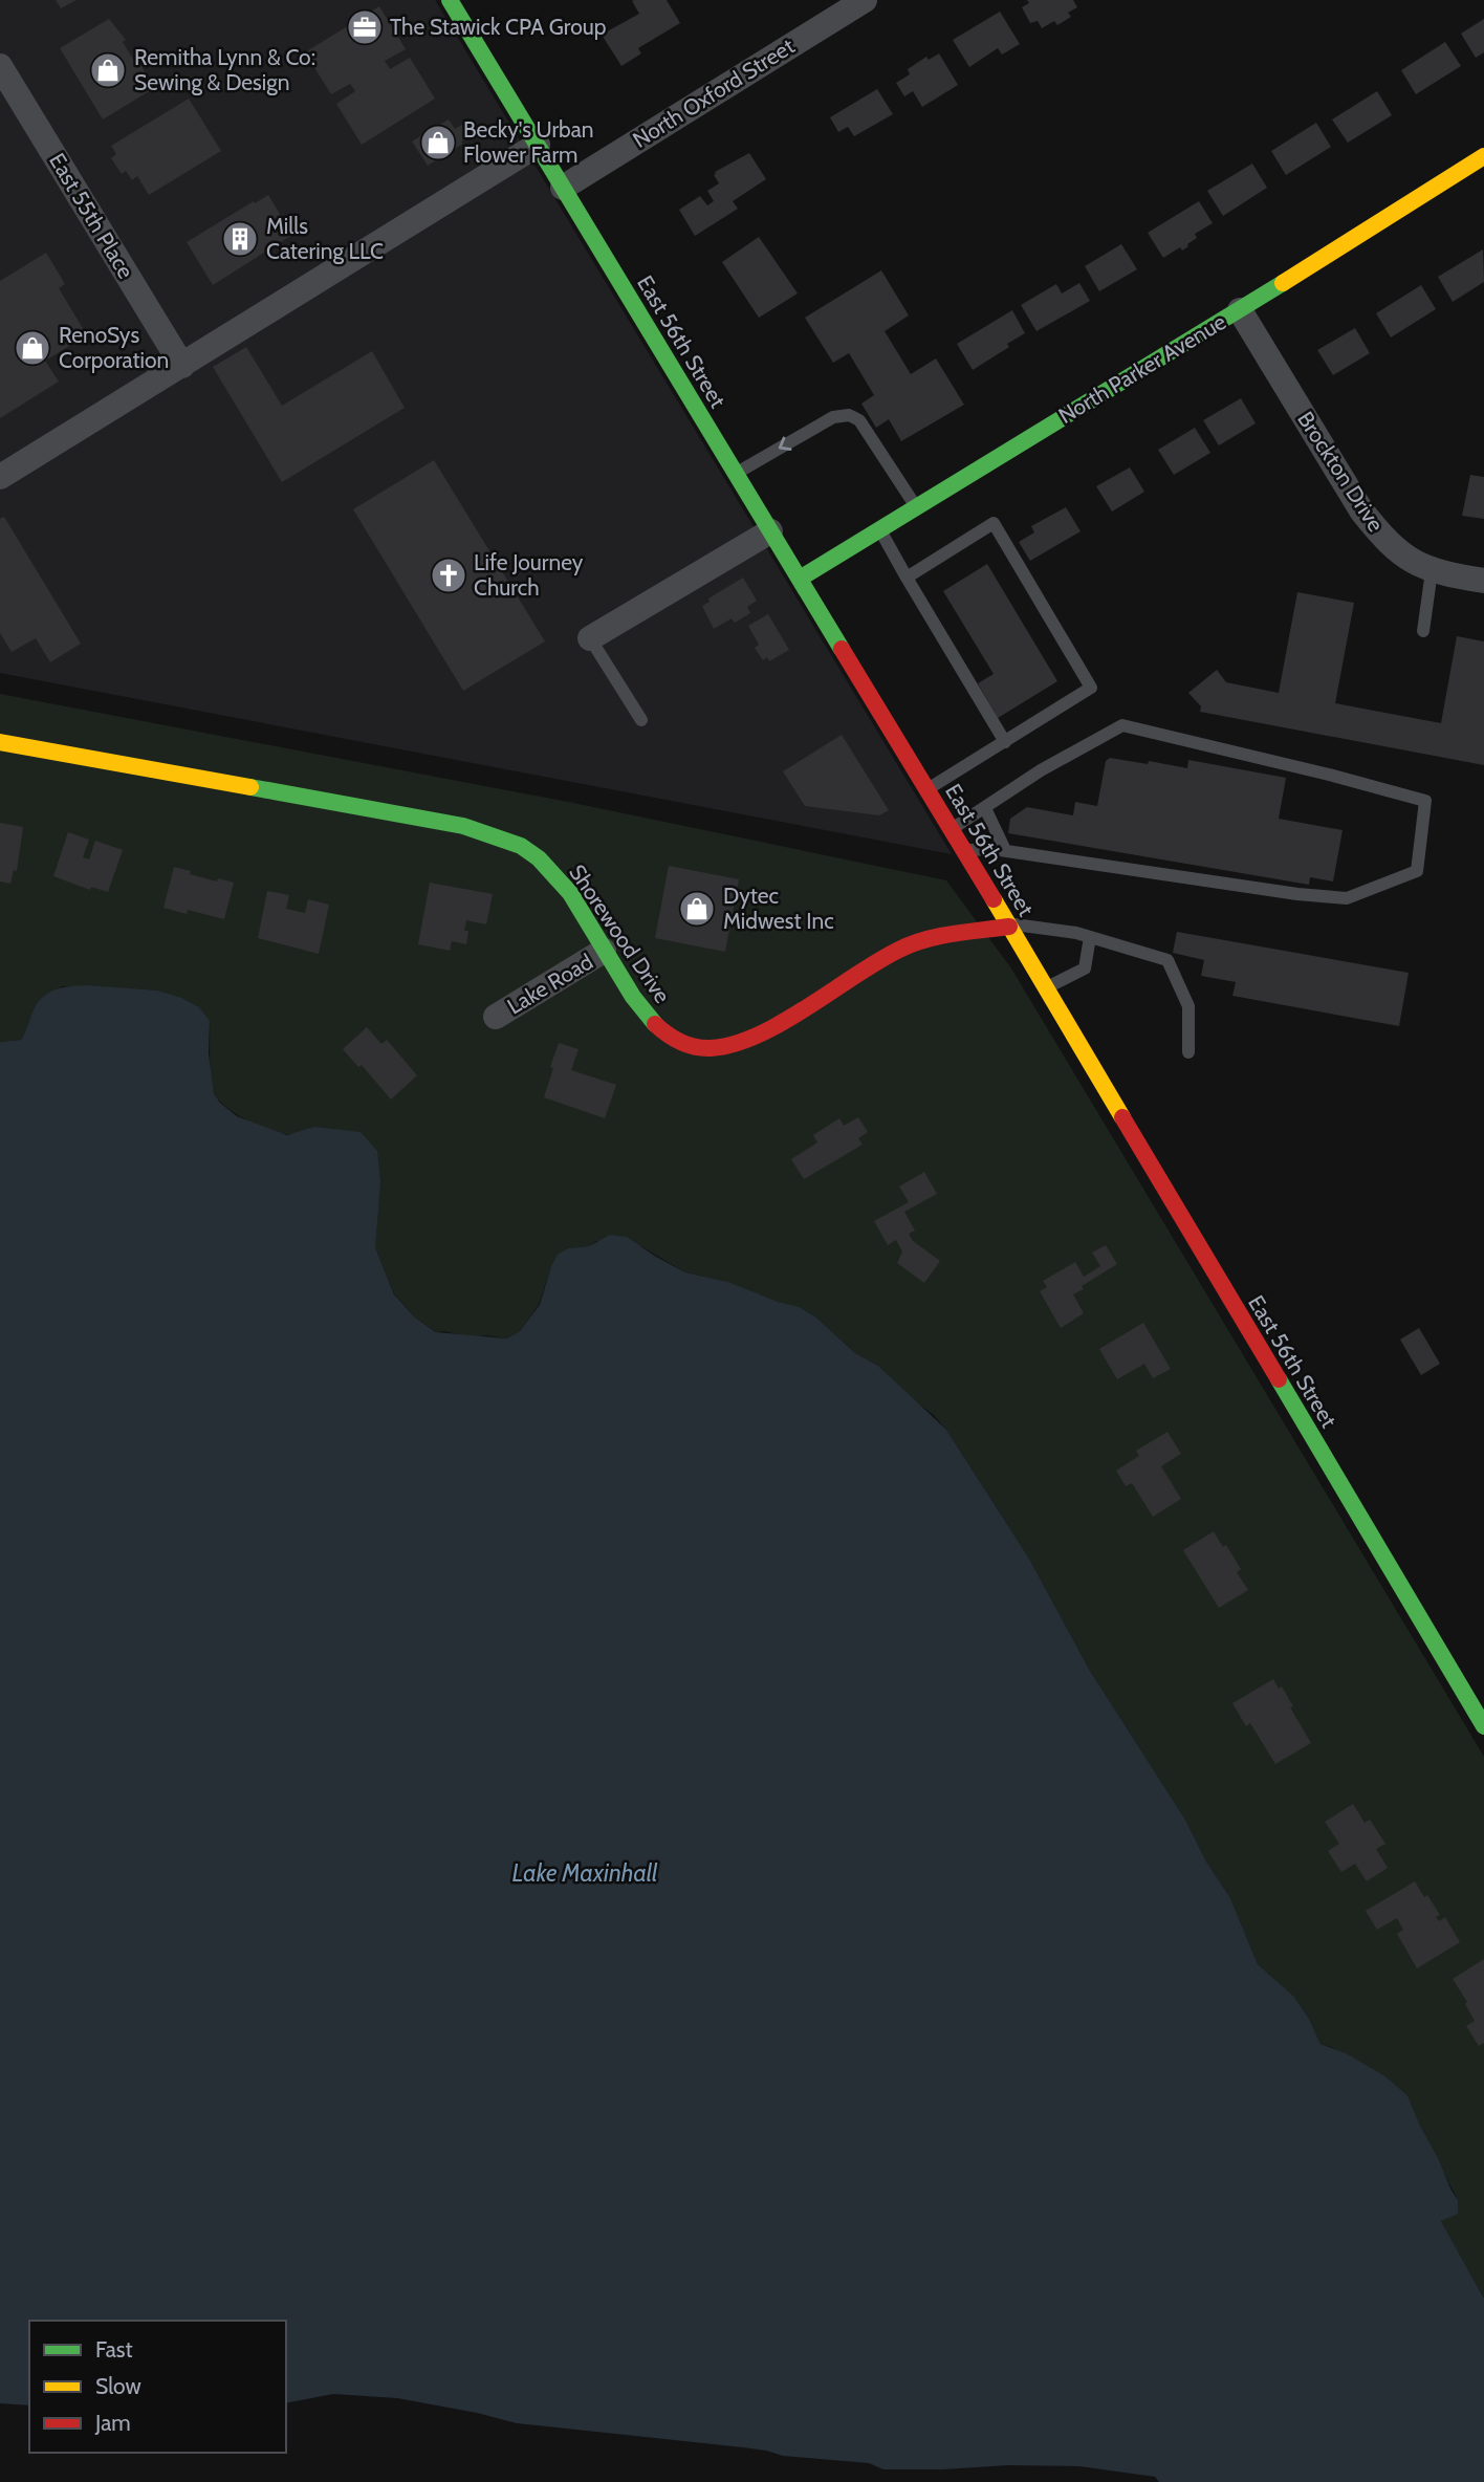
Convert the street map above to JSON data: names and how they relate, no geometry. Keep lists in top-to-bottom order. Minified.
{"streets":{"street":["North Oxford Street","East 55th Place","East 56th Street","North Parker Avenue","Brockton Drive","Shorewood Drive","Lake Road"]},"crossings":[["North Oxford Street","East 56th Street"],["East 56th Street","North Parker Avenue"],["East 56th Street","Shorewood Drive"],["North Parker Avenue","Brockton Drive"],["Shorewood Drive","Lake Road"]],"water":["Lake Maxinhall"],"places":{"office":["The Stawick CPA Group"],"shop":["Remitha Lynn & Co: Sewing & Design","Becky's Urban Flower Farm","RenoSys Corporation","Dytec Midwest Inc"],"building":["Mills Catering LLC"],"church":["Life Journey Church"]},"legend":["Fast","Slow","Jam"]}
